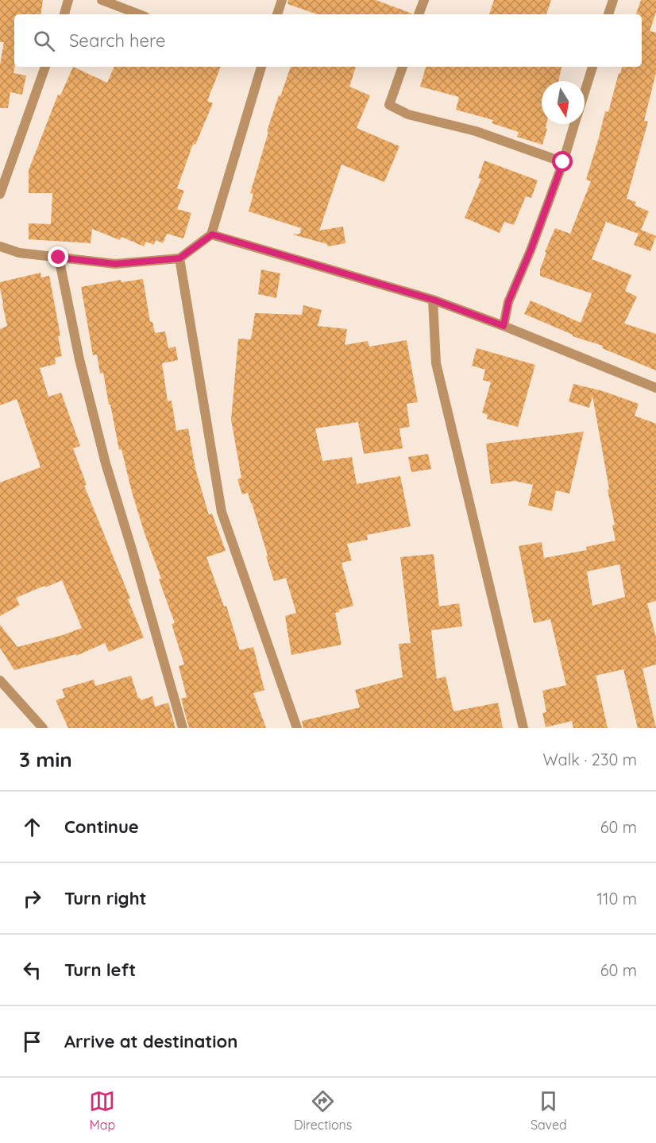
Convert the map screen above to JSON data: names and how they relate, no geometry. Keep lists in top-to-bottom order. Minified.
{"north":"bottom","page":{"search":"Search here","heading":["3 min","Walk · 230 m"],"list":[["Continue","60 m"],["Turn right","110 m"],["Turn left","60 m"],"Arrive at destination"],"nav":["Map","Directions","Saved"]}}
